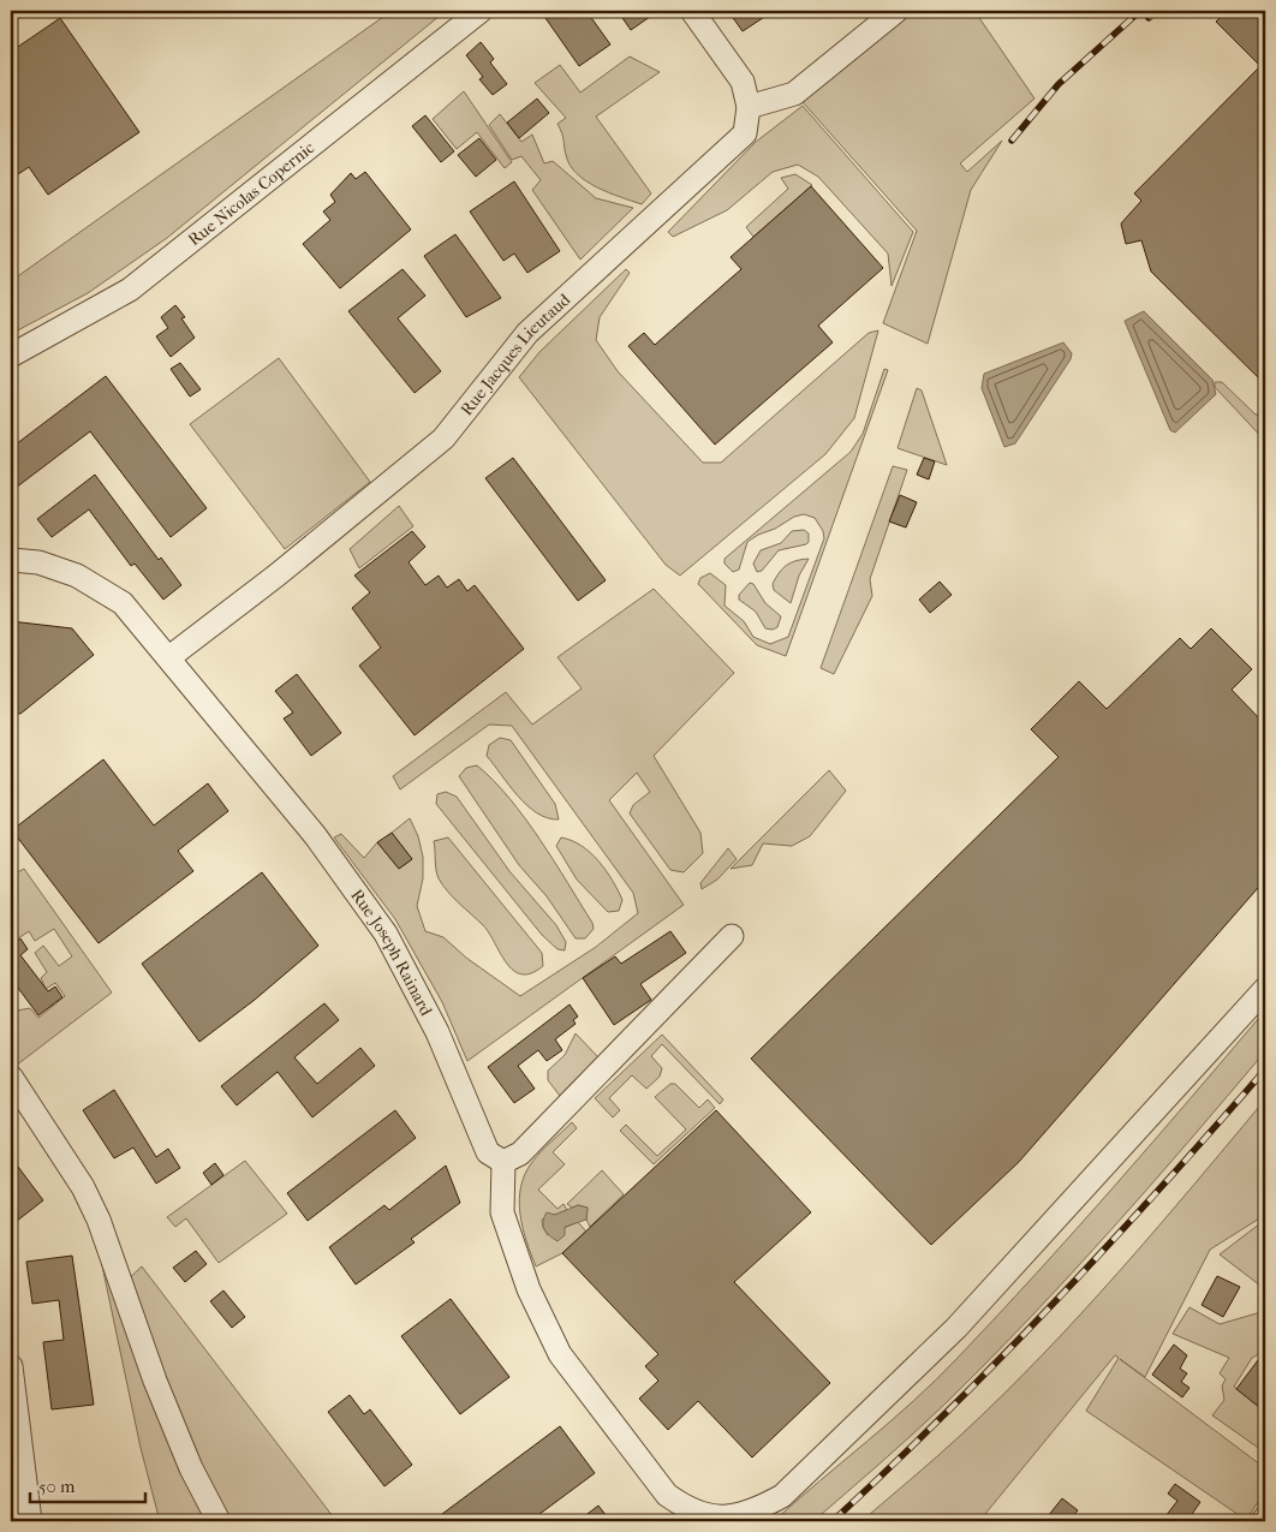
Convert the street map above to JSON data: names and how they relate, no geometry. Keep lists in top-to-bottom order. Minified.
{"streets":{"street":["Rue Nicolas Copernic","Rue Jacques Lieutaud","Rue Joseph Rainard"]},"crossings":[["Rue Jacques Lieutaud","Rue Joseph Rainard"]],"scale_bar":"50 m"}
